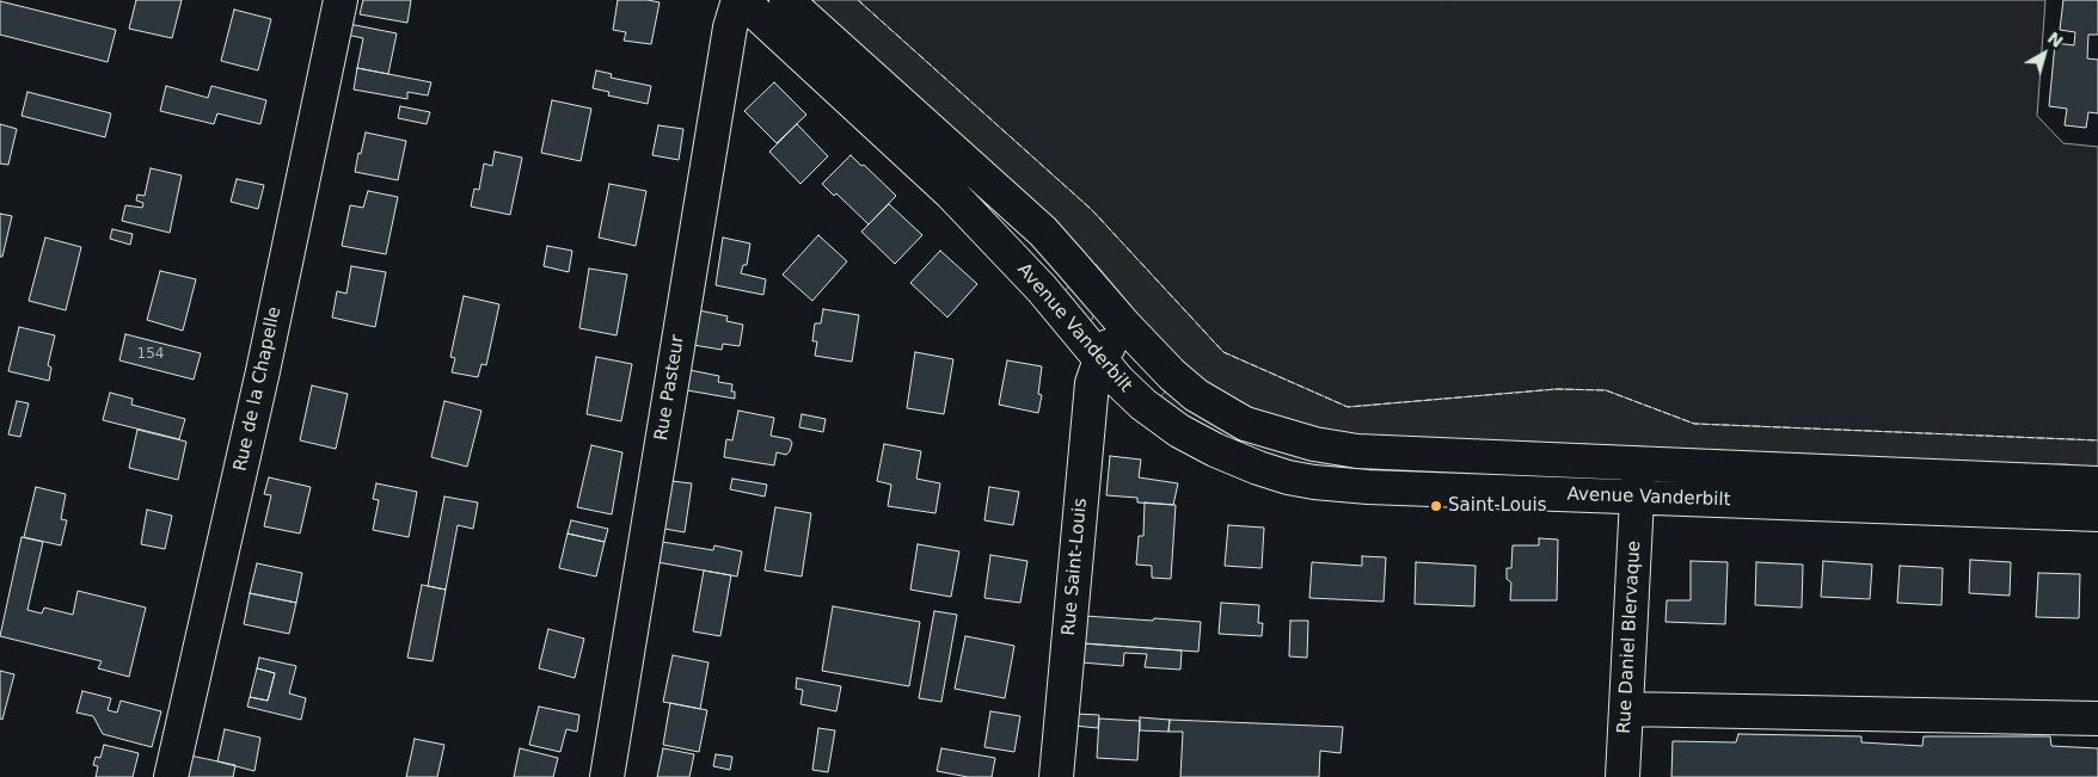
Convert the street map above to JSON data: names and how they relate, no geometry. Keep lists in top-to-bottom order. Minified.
{"streets":{"street":["Avenue Vanderbilt","Rue Pasteur","Rue de la Chapelle","Rue Saint-Louis","Rue Daniel Blervaque"]},"crossings":[["Avenue Vanderbilt","Rue Pasteur"],["Avenue Vanderbilt","Rue Saint-Louis"],["Avenue Vanderbilt","Rue Daniel Blervaque"]],"places":["Saint-Louis"],"house_numbers":["154"],"north":"top right"}
